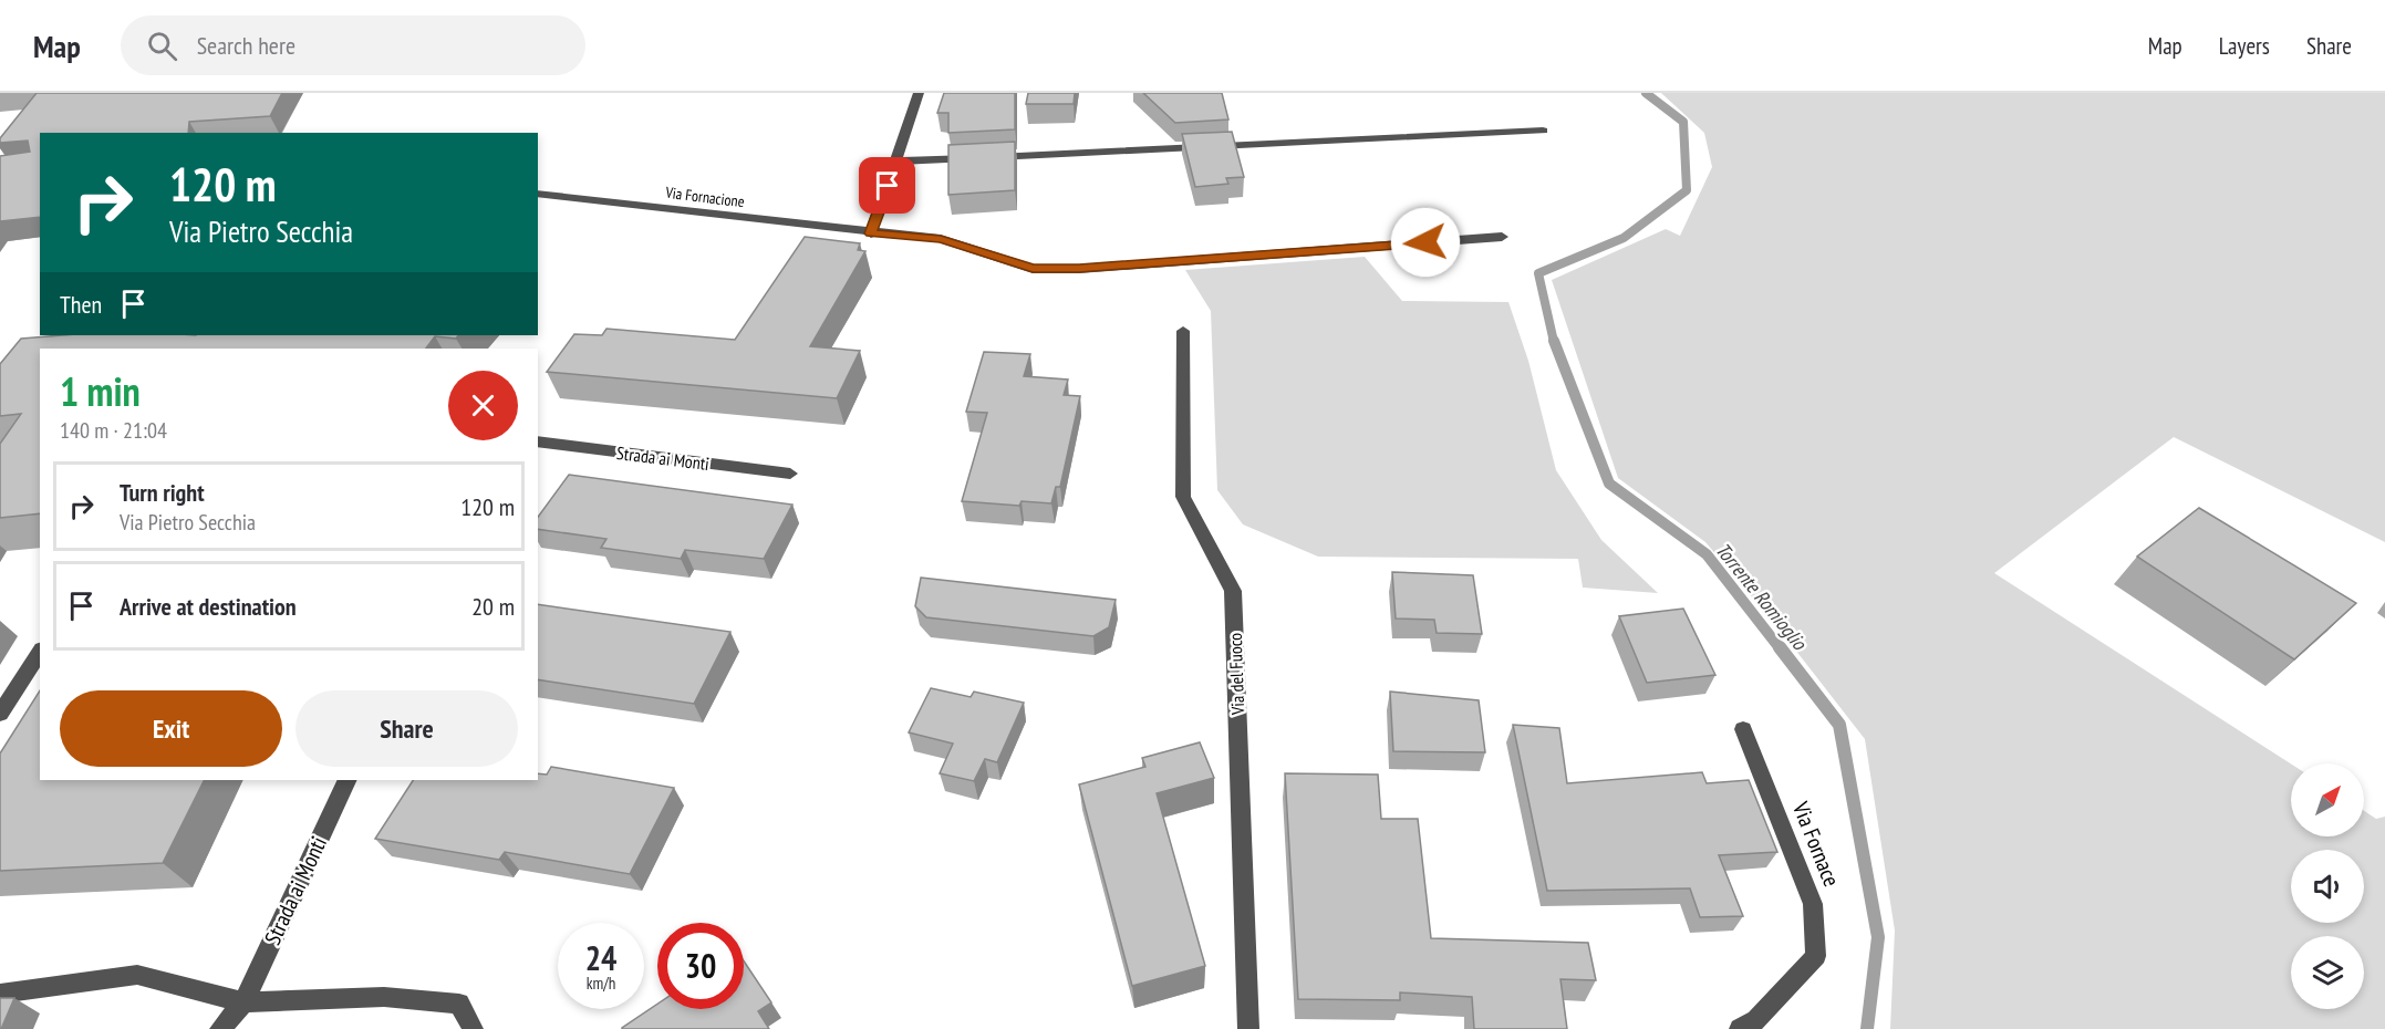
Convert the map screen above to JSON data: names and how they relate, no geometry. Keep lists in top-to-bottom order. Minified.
{"streets":{"street":["Via Fornacione","Strada ai Monti","Via del Fuoco","Via Fornace"]},"water":["Torrente Romioglio"],"north":"top right","page":{"header":"Map","search":"Search here","nav":["Map","Layers","Share"],"turn":["120 m","Via Pietro Secchia"],"then":"Then","heading":["1 min","140 m · 21:04"],"list":[{"name":"Turn right","note":"Via Pietro Secchia","value":"120 m"},{"name":"Arrive at destination","value":"20 m"}],"buttons":["Exit","Share"],"speed":"24 km/h","limit":"30"}}
